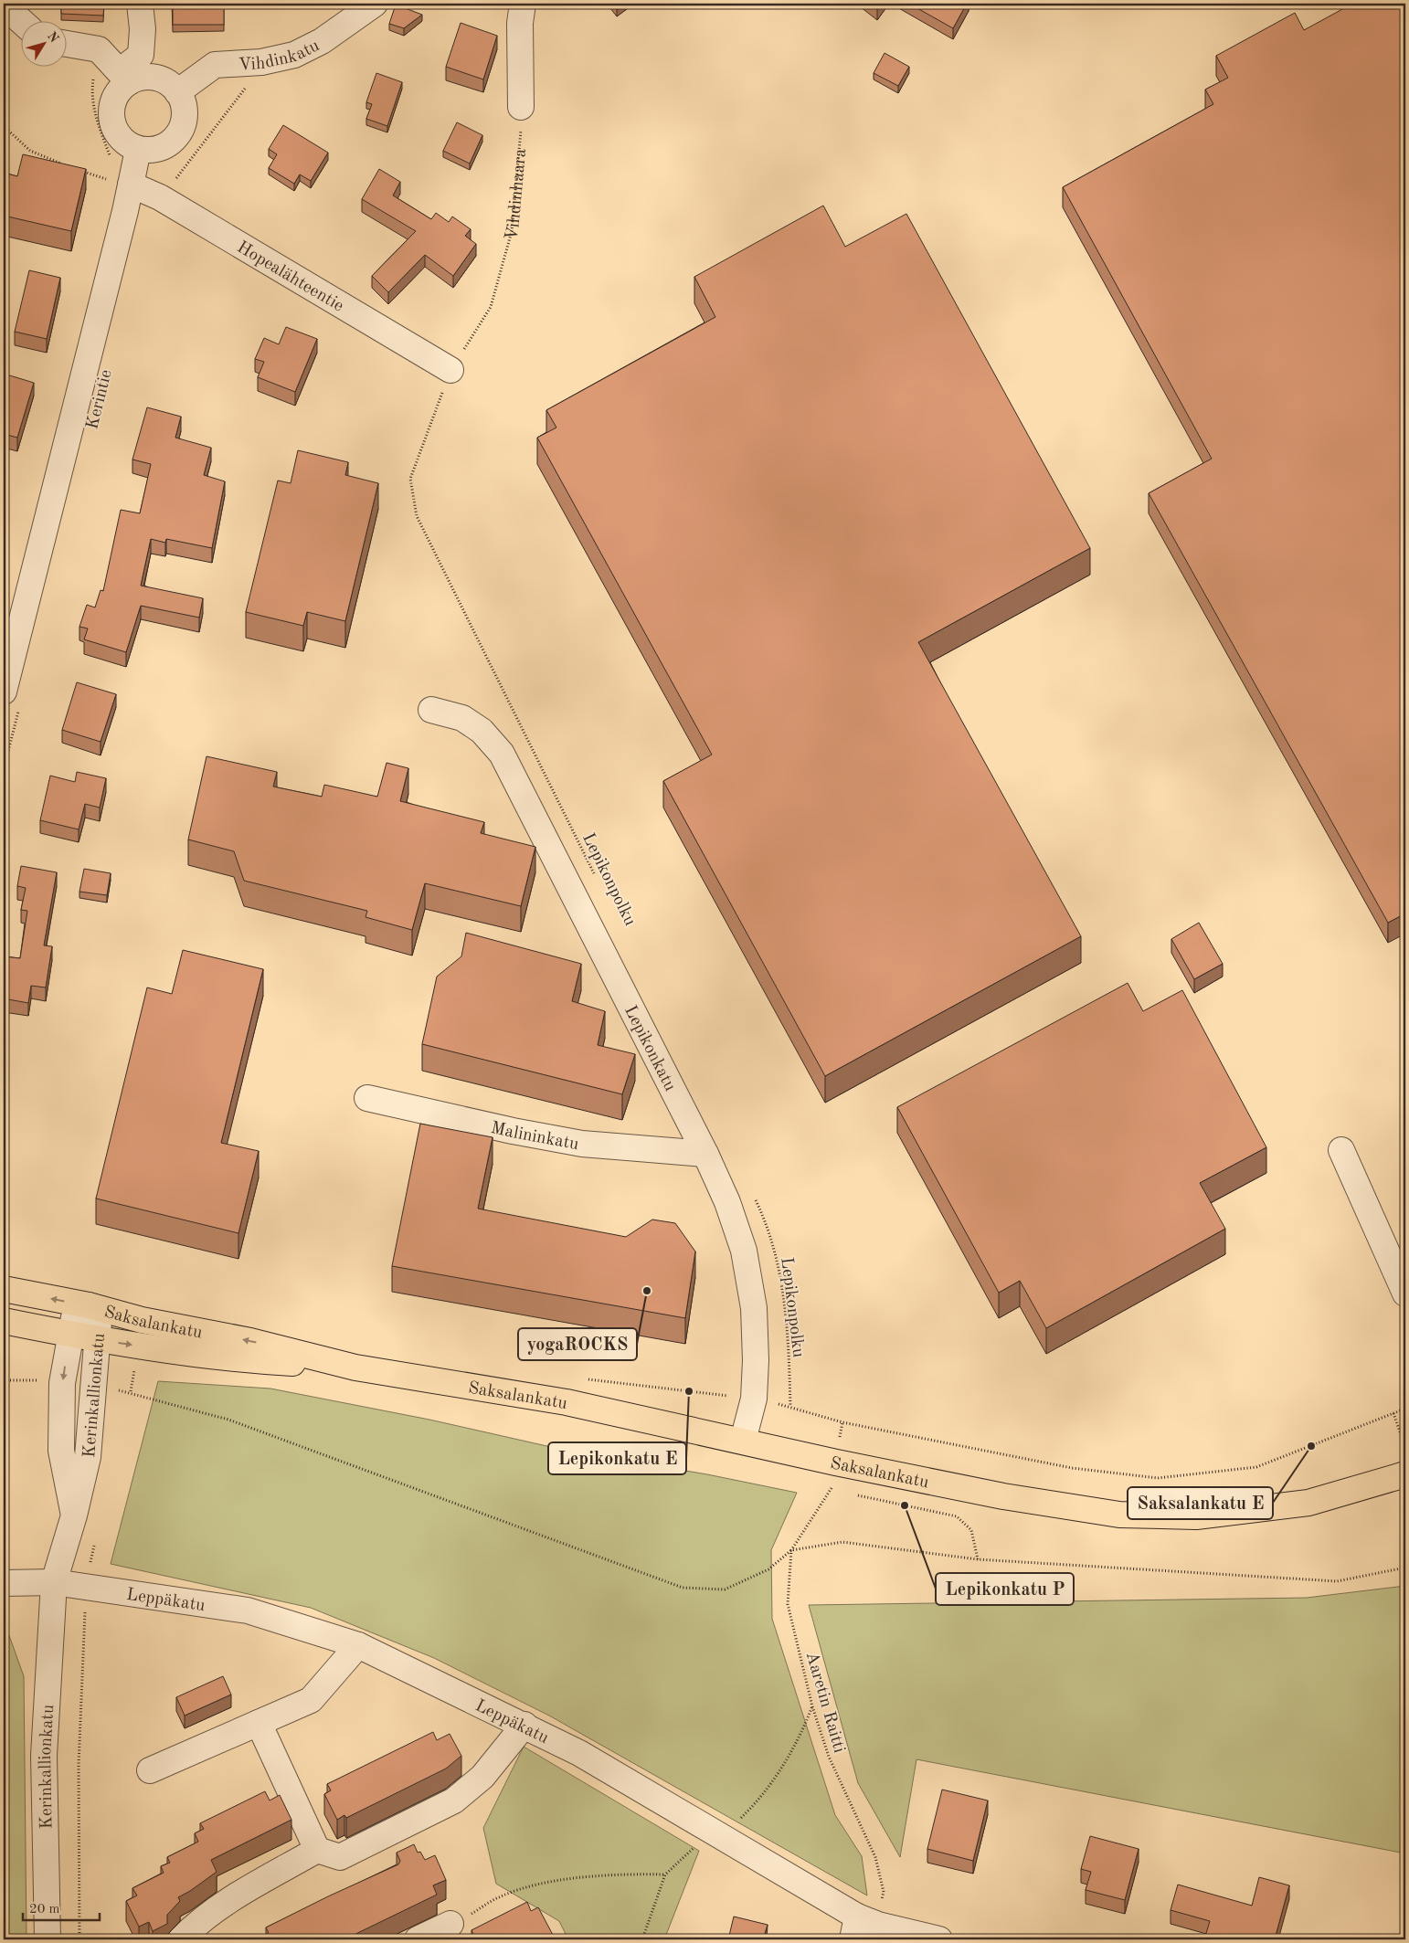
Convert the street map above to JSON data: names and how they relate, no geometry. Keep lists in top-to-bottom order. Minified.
{"streets":{"main road":["Saksalankatu"],"street":["Vihdinkatu","Hopealähteentie","Kerintie","Lepikonkatu","Malininkatu","Kerinkallionkatu","Leppäkatu"],"path":["Vihdinhaara","Lepikonpolku","Aaretin Raitti"]},"crossings":[["Vihdinkatu","Kerintie"],["Vihdinhaara","Hopealähteentie"],["Vihdinhaara","Lepikonpolku"],["Hopealähteentie","Kerintie"],["Hopealähteentie","Lepikonpolku"],["Lepikonkatu","Malininkatu"],["Lepikonkatu","Saksalankatu"],["Saksalankatu","Kerinkallionkatu"],["Kerinkallionkatu","Leppäkatu"],["Leppäkatu","Aaretin Raitti"]],"places":["yogaROCKS","Lepikonkatu E","Saksalankatu E","Lepikonkatu P"],"scale_bar":"20 m","north":"top right"}
